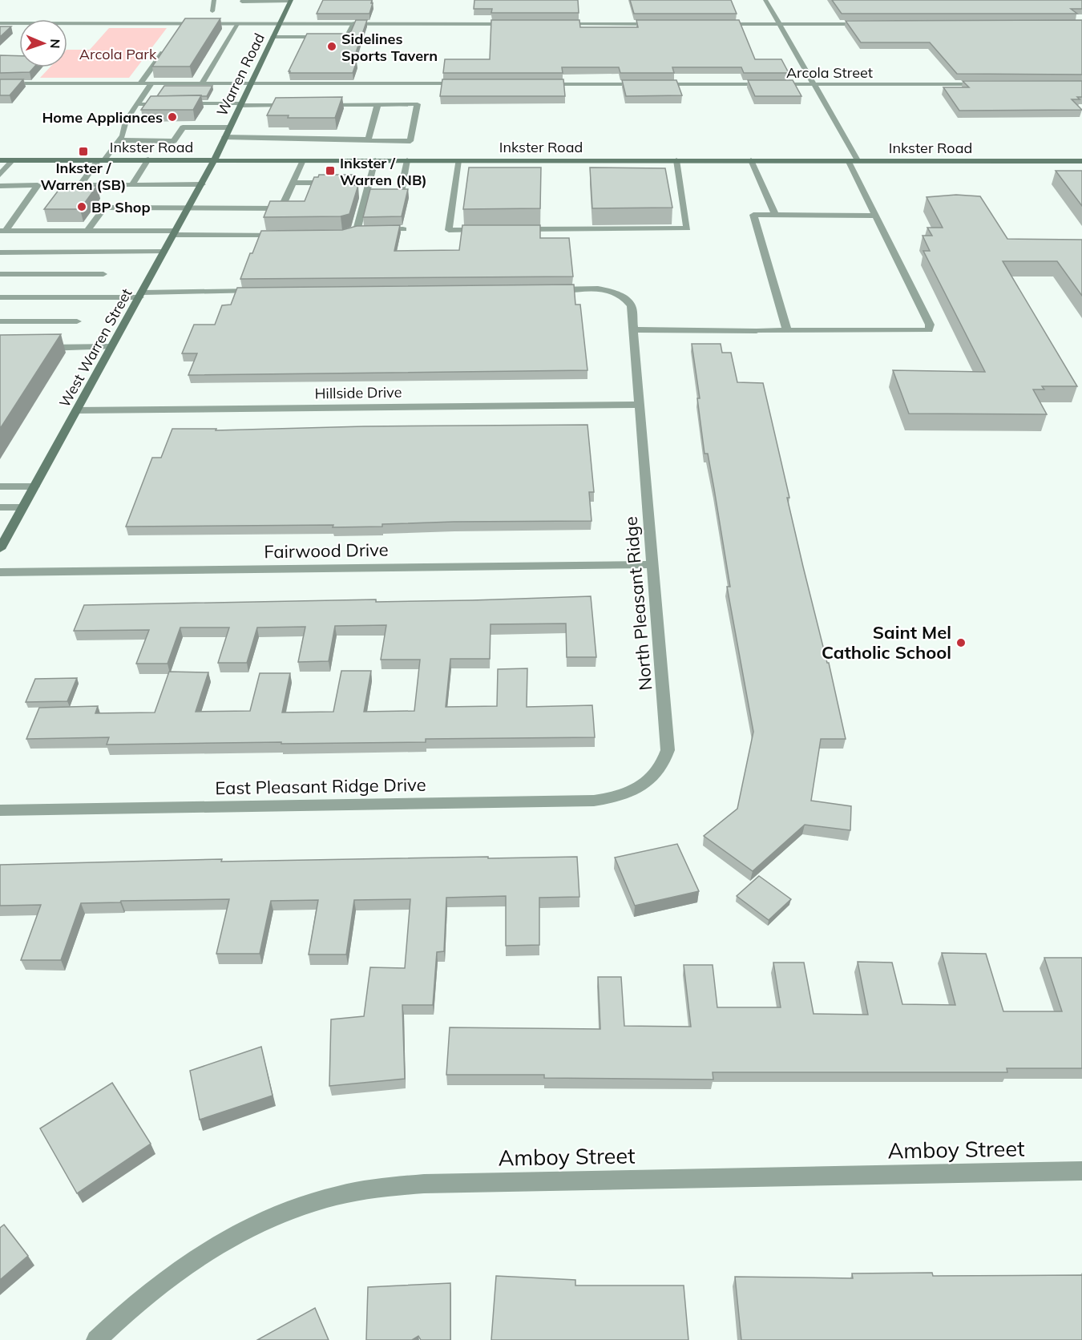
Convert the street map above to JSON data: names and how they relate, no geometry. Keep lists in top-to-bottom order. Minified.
{"streets":{"main road":["Warren Road","Inkster Road","West Warren Street"],"street":["Arcola Street","Hillside Drive","Fairwood Drive","North Pleasant Ridge","East Pleasant Ridge Drive","Amboy Street"]},"crossings":[["Warren Road","Inkster Road"],["Warren Road","West Warren Street"],["Inkster Road","West Warren Street"],["West Warren Street","Hillside Drive"],["Hillside Drive","North Pleasant Ridge"],["Fairwood Drive","North Pleasant Ridge"],["North Pleasant Ridge","East Pleasant Ridge Drive"]],"parks":["Arcola Park"],"places":{"other":["Sidelines Sports Tavern","Home Appliances","BP Shop","Saint Mel Catholic School"],"transit":["Inkster / Warren (SB)","Inkster / Warren (NB)"]},"north":"right"}
